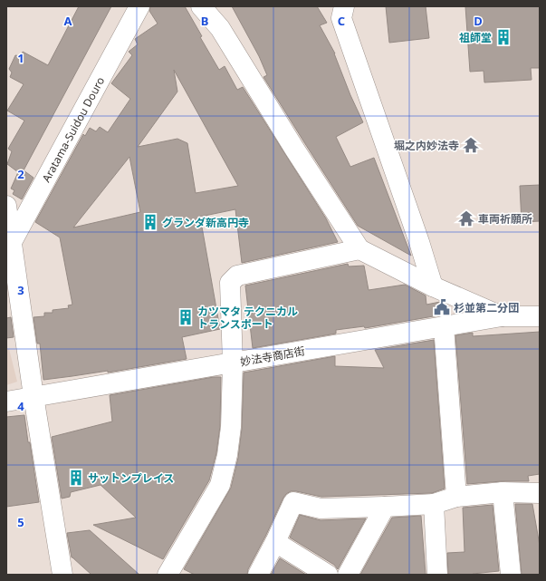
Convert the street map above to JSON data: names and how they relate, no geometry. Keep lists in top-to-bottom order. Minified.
{"streets":{"street":["Aratama-Suidou Douro","妙法寺商店街"]},"places":{"building":["祖師堂","グランダ新高円寺","カツマタ テクニカル トランスポート","サットンプレイス"],"temple":["堀之内妙法寺","車両祈願所"],"public building":["杉並第二分団"]},"grid":{"columns":["A","B","C","D"],"rows":["1","2","3","4","5"]}}
